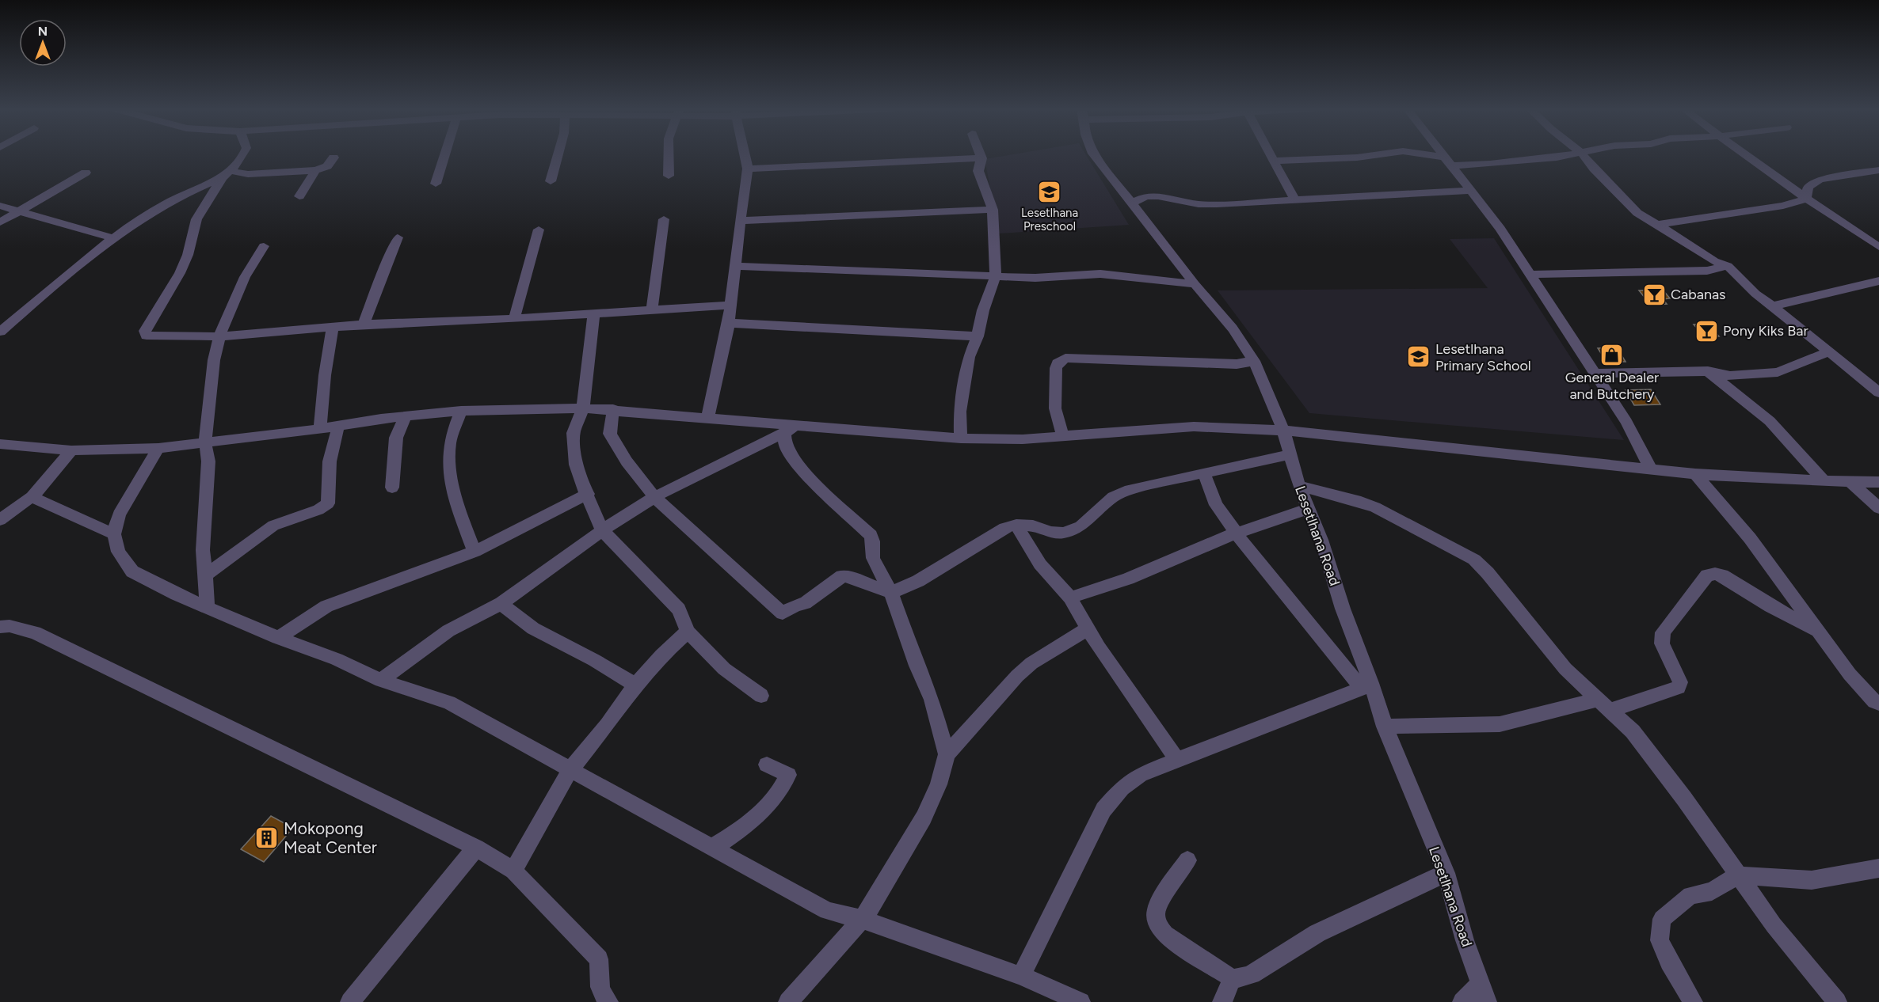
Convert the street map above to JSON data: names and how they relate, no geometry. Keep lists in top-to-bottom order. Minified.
{"streets":{"street":["Lesetlhana Road"]},"places":{"school or university":["Lesetlhana Preschool","Lesetlhana Primary School"],"bar":["Cabanas","Pony Kiks Bar"],"shop":["General Dealer and Butchery"],"building":["Mokopong Meat Center"]},"north":"top"}
